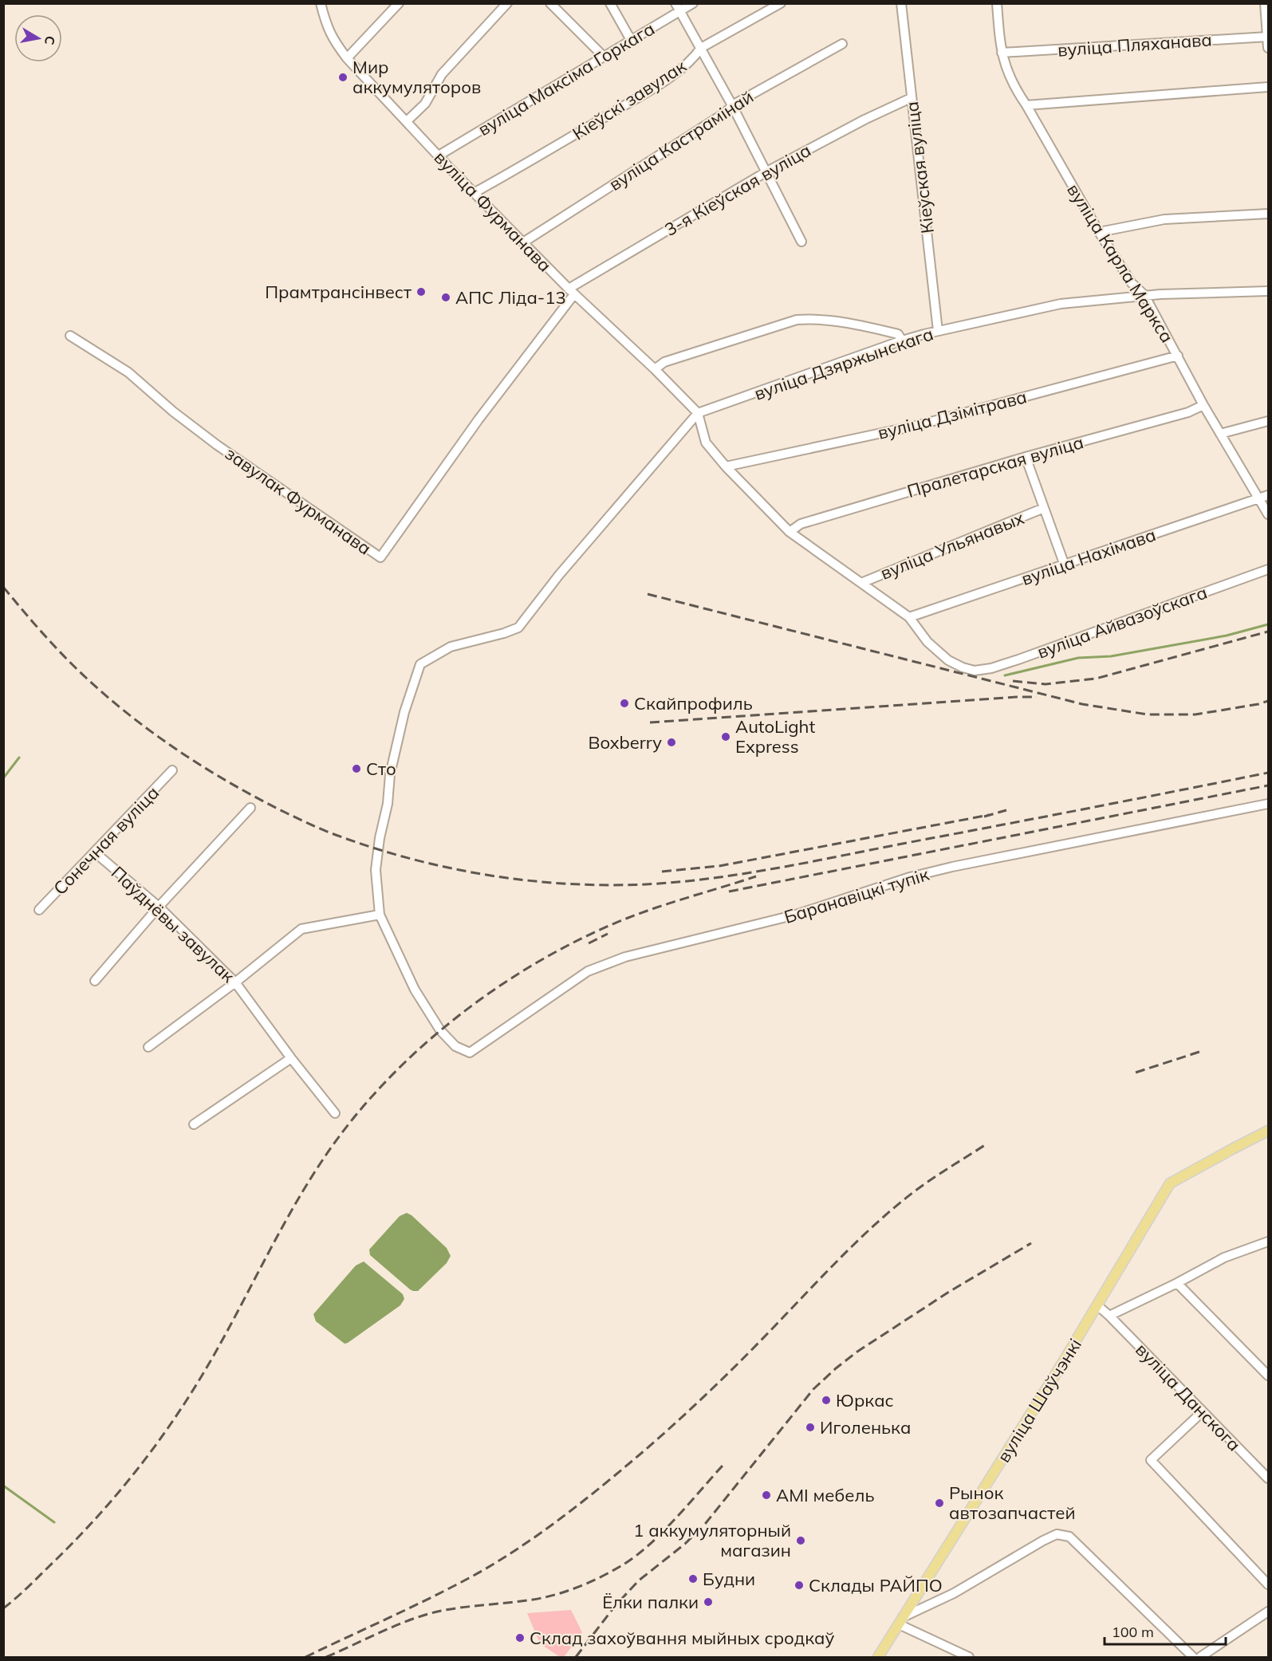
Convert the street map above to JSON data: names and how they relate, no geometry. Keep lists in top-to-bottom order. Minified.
{"streets":{"main road":["вуліца Шаўчэнкі"],"street":["вуліца Пляханава","вуліца Максіма Горкага","Кіеўскі завулак","вуліца Кастрамінай","Кіеўская вуліца","3-я Кіеўская вуліца","вуліца Фурманава","вуліца Карла Маркса","вуліца Дзяржынскага","вуліца Дзімітрава","Пралетарская вуліца","завулак Фурманава","вуліца Ульянавых","вуліца Нахімава","вуліца Айвазоўскага","Сонечная вуліца","Баранавіцкі тупік","Паўднёвы завулак","вуліца Данскога"]},"crossings":[["вуліца Пляханава","вуліца Карла Маркса"],["вуліца Максіма Горкага","вуліца Фурманава"],["Кіеўскі завулак","вуліца Фурманава"],["вуліца Кастрамінай","вуліца Фурманава"],["Кіеўская вуліца","3-я Кіеўская вуліца"],["Кіеўская вуліца","вуліца Дзяржынскага"],["3-я Кіеўская вуліца","вуліца Фурманава"],["3-я Кіеўская вуліца","завулак Фурманава"],["вуліца Фурманава","вуліца Дзяржынскага"],["вуліца Фурманава","вуліца Дзімітрава"],["вуліца Фурманава","Пралетарская вуліца"],["вуліца Фурманава","завулак Фурманава"],["вуліца Фурманава","вуліца Ульянавых"],["вуліца Фурманава","вуліца Нахімава"],["вуліца Фурманава","вуліца Айвазоўскага"],["вуліца Карла Маркса","вуліца Дзяржынскага"],["вуліца Карла Маркса","вуліца Дзімітрава"],["вуліца Карла Маркса","Пралетарская вуліца"],["вуліца Карла Маркса","вуліца Нахімава"],["вуліца Дзяржынскага","Баранавіцкі тупік"],["Сонечная вуліца","Паўднёвы завулак"]],"places":["Мир аккумуляторов","Прамтрансінвест","АПС Ліда-13","Скайпрофиль","AutoLight Express","Boxberry","Сто","Юркас","Иголенька","AMI мебель","Рынок автозапчастей","1 аккумуляторный магазин","Будни","Склады РАЙПО","Ёлки палки","Склад захоўвання мыйных сродкаў"],"scale_bar":"100 m","north":"right"}
